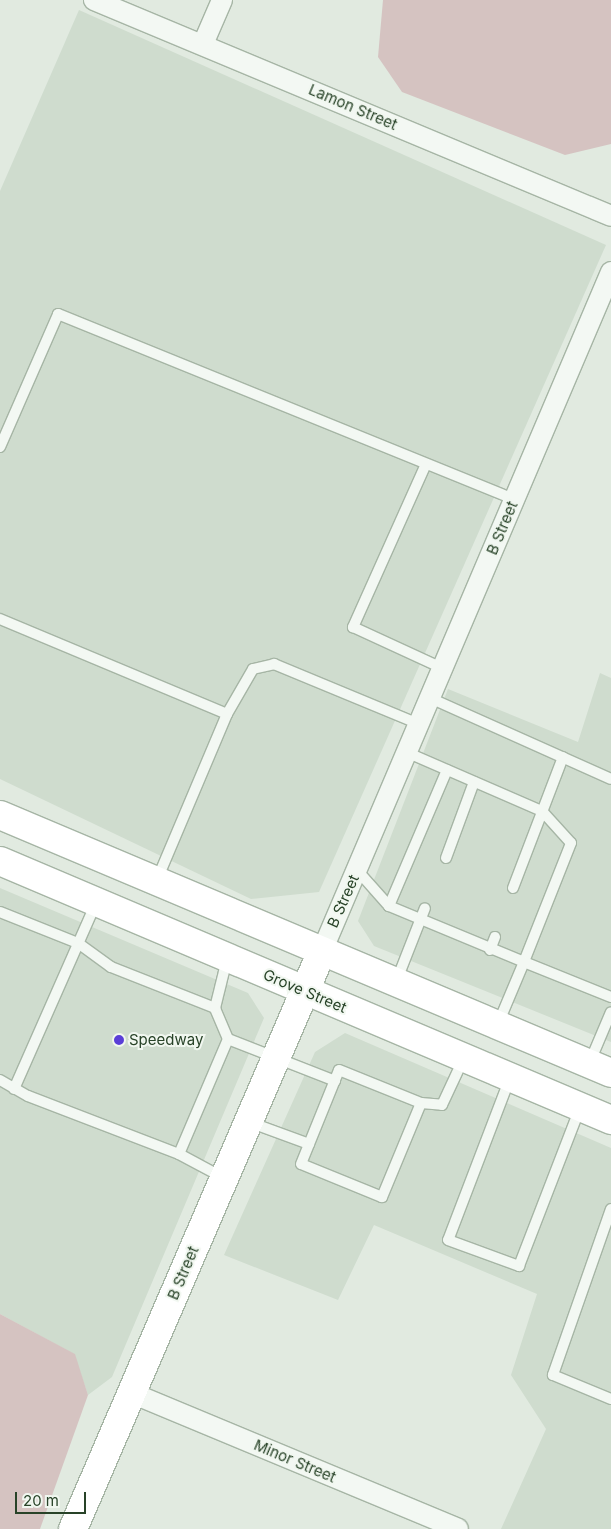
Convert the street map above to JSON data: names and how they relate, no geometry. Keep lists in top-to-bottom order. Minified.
{"streets":{"main road":["B Street","Grove Street"],"street":["Lamon Street","Minor Street"]},"crossings":[["B Street","Grove Street"],["B Street","Minor Street"]],"places":["Speedway"],"scale_bar":"20 m"}
